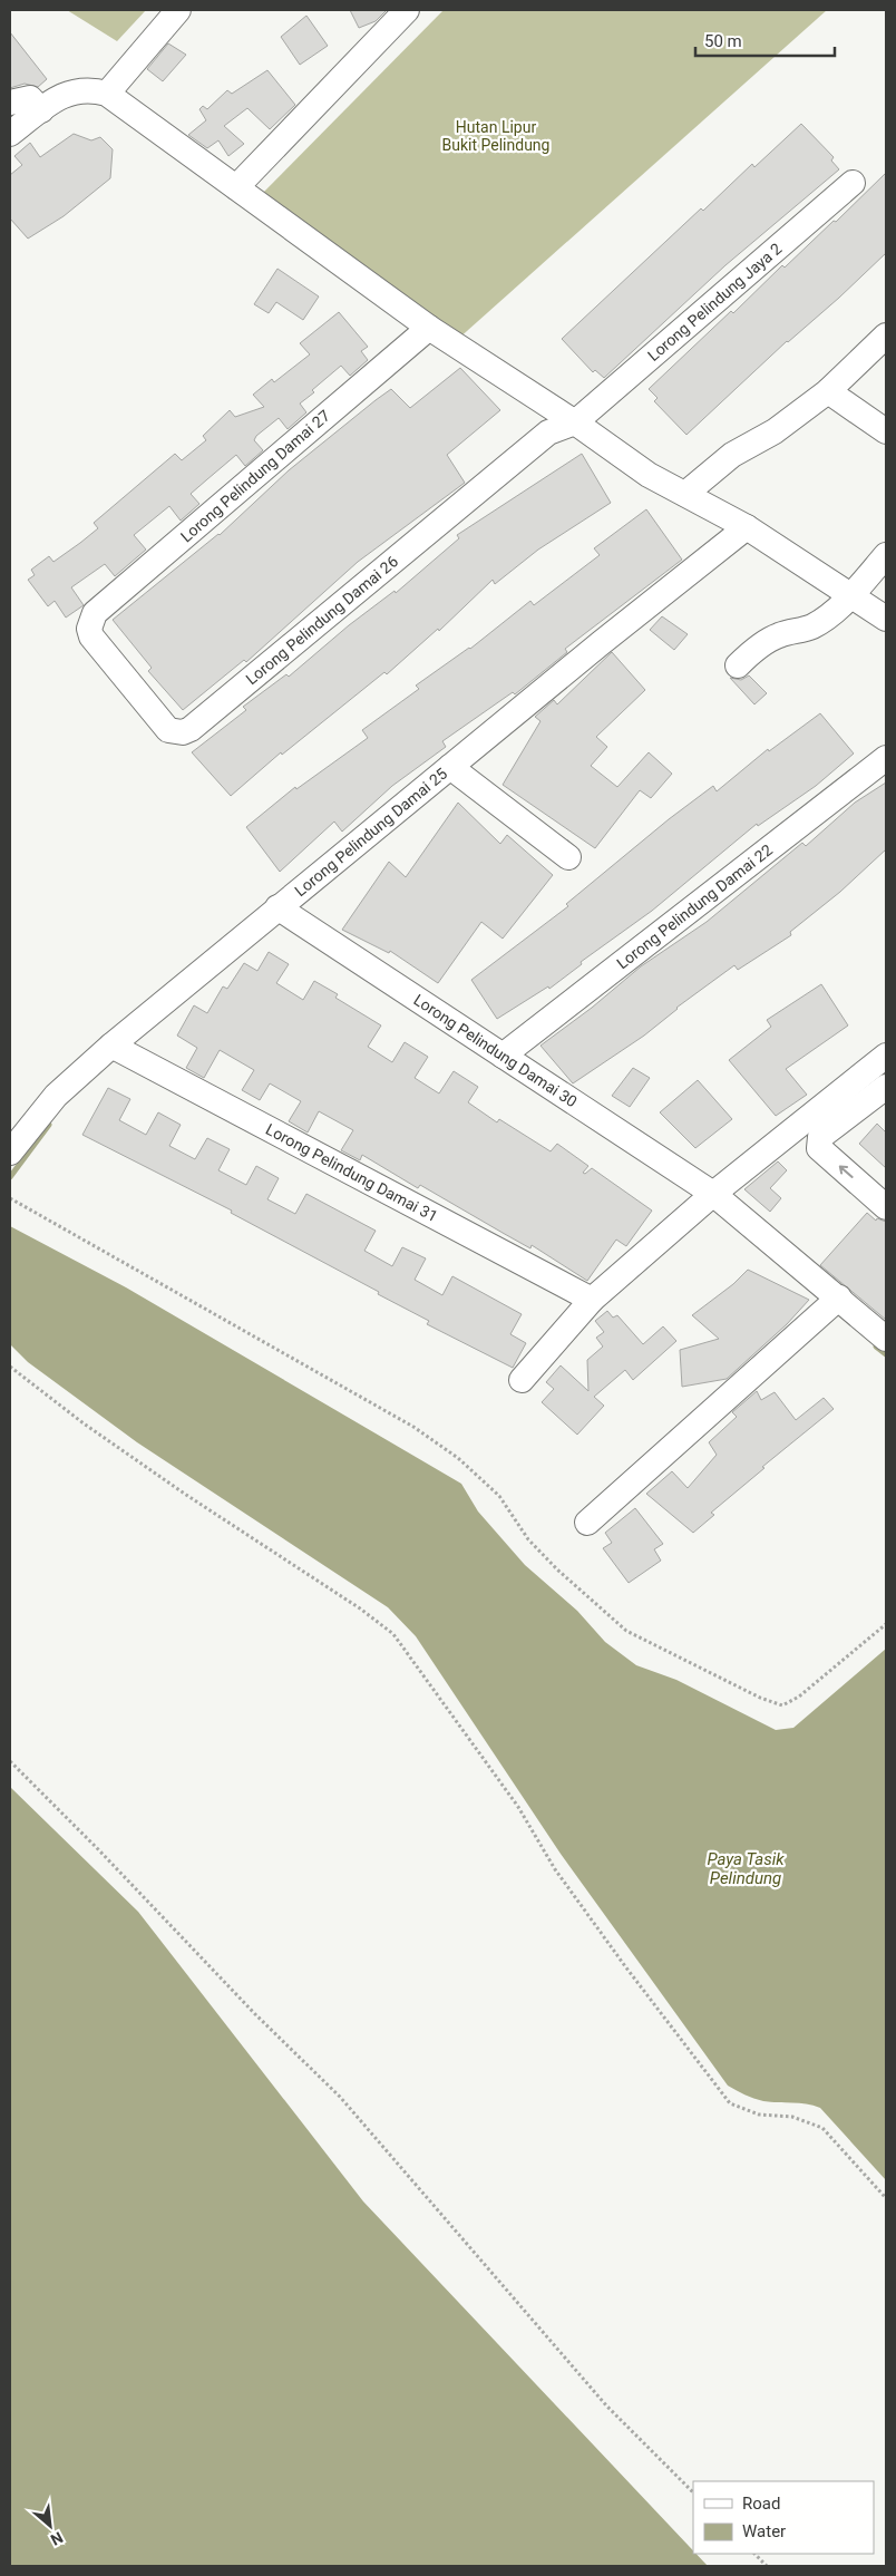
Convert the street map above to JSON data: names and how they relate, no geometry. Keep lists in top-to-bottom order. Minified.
{"streets":{"street":["Lorong Pelindung Jaya 2","Lorong Pelindung Damai 27","Lorong Pelindung Damai 26","Lorong Pelindung Damai 25","Lorong Pelindung Damai 22","Lorong Pelindung Damai 30","Lorong Pelindung Damai 31"]},"crossings":[["Lorong Pelindung Jaya 2","Lorong Pelindung Damai 26"],["Lorong Pelindung Damai 27","Lorong Pelindung Damai 26"],["Lorong Pelindung Damai 25","Lorong Pelindung Damai 30"],["Lorong Pelindung Damai 25","Lorong Pelindung Damai 31"],["Lorong Pelindung Damai 22","Lorong Pelindung Damai 30"]],"water":["Paya Tasik Pelindung"],"parks":["Hutan Lipur Bukit Pelindung"],"legend":["Road","Water"],"scale_bar":"50 m","north":"bottom right"}
